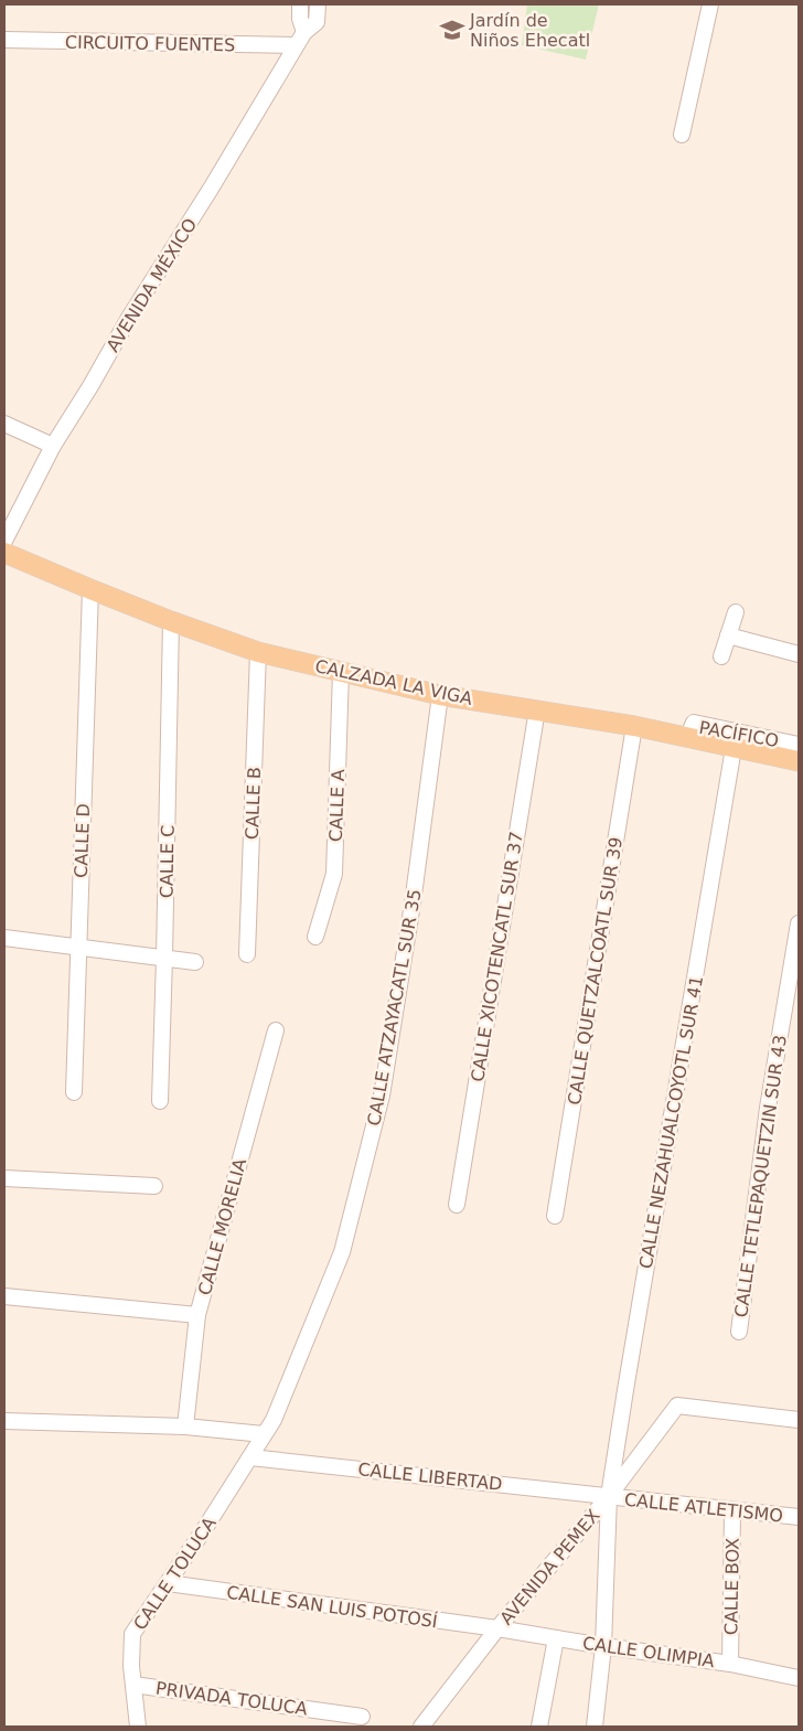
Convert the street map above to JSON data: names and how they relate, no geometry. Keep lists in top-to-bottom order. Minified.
{"streets":{"main road":["CALZADA LA VIGA"],"street":["CIRCUITO FUENTES","AVENIDA MÉXICO","PACÍFICO","CALLE B","CALLE A","CALLE D","CALLE C","CALLE XICOTENCATL SUR 37","CALLE QUETZALCOATL SUR 39","CALLE ATZAYACATL SUR 35","CALLE NEZAHUALCOYOTL SUR 41","CALLE TETLEPAQUETZIN SUR 43","CALLE MORELIA","CALLE LIBERTAD","CALLE ATLETISMO","AVENIDA PEMEX","CALLE TOLUCA","CALLE BOX","CALLE SAN LUIS POTOSÍ","CALLE OLIMPIA","PRIVADA TOLUCA"]},"crossings":[["CIRCUITO FUENTES","AVENIDA MÉXICO"],["CALZADA LA VIGA","PACÍFICO"],["CALZADA LA VIGA","CALLE B"],["CALZADA LA VIGA","CALLE A"],["CALZADA LA VIGA","CALLE D"],["CALZADA LA VIGA","CALLE C"],["CALZADA LA VIGA","CALLE XICOTENCATL SUR 37"],["CALZADA LA VIGA","CALLE QUETZALCOATL SUR 39"],["CALZADA LA VIGA","CALLE ATZAYACATL SUR 35"],["CALZADA LA VIGA","CALLE NEZAHUALCOYOTL SUR 41"],["CALLE ATZAYACATL SUR 35","CALLE TOLUCA"],["CALLE NEZAHUALCOYOTL SUR 41","CALLE LIBERTAD"],["CALLE NEZAHUALCOYOTL SUR 41","CALLE ATLETISMO"],["CALLE NEZAHUALCOYOTL SUR 41","AVENIDA PEMEX"],["CALLE NEZAHUALCOYOTL SUR 41","CALLE OLIMPIA"],["CALLE LIBERTAD","CALLE ATLETISMO"],["CALLE LIBERTAD","AVENIDA PEMEX"],["CALLE LIBERTAD","CALLE TOLUCA"],["CALLE ATLETISMO","AVENIDA PEMEX"],["CALLE ATLETISMO","CALLE BOX"],["AVENIDA PEMEX","CALLE SAN LUIS POTOSÍ"],["AVENIDA PEMEX","CALLE OLIMPIA"],["CALLE TOLUCA","CALLE SAN LUIS POTOSÍ"],["CALLE TOLUCA","PRIVADA TOLUCA"],["CALLE BOX","CALLE OLIMPIA"],["CALLE SAN LUIS POTOSÍ","CALLE OLIMPIA"]],"places":{"school or university":["Jardín de Niños Ehecatl"]}}
